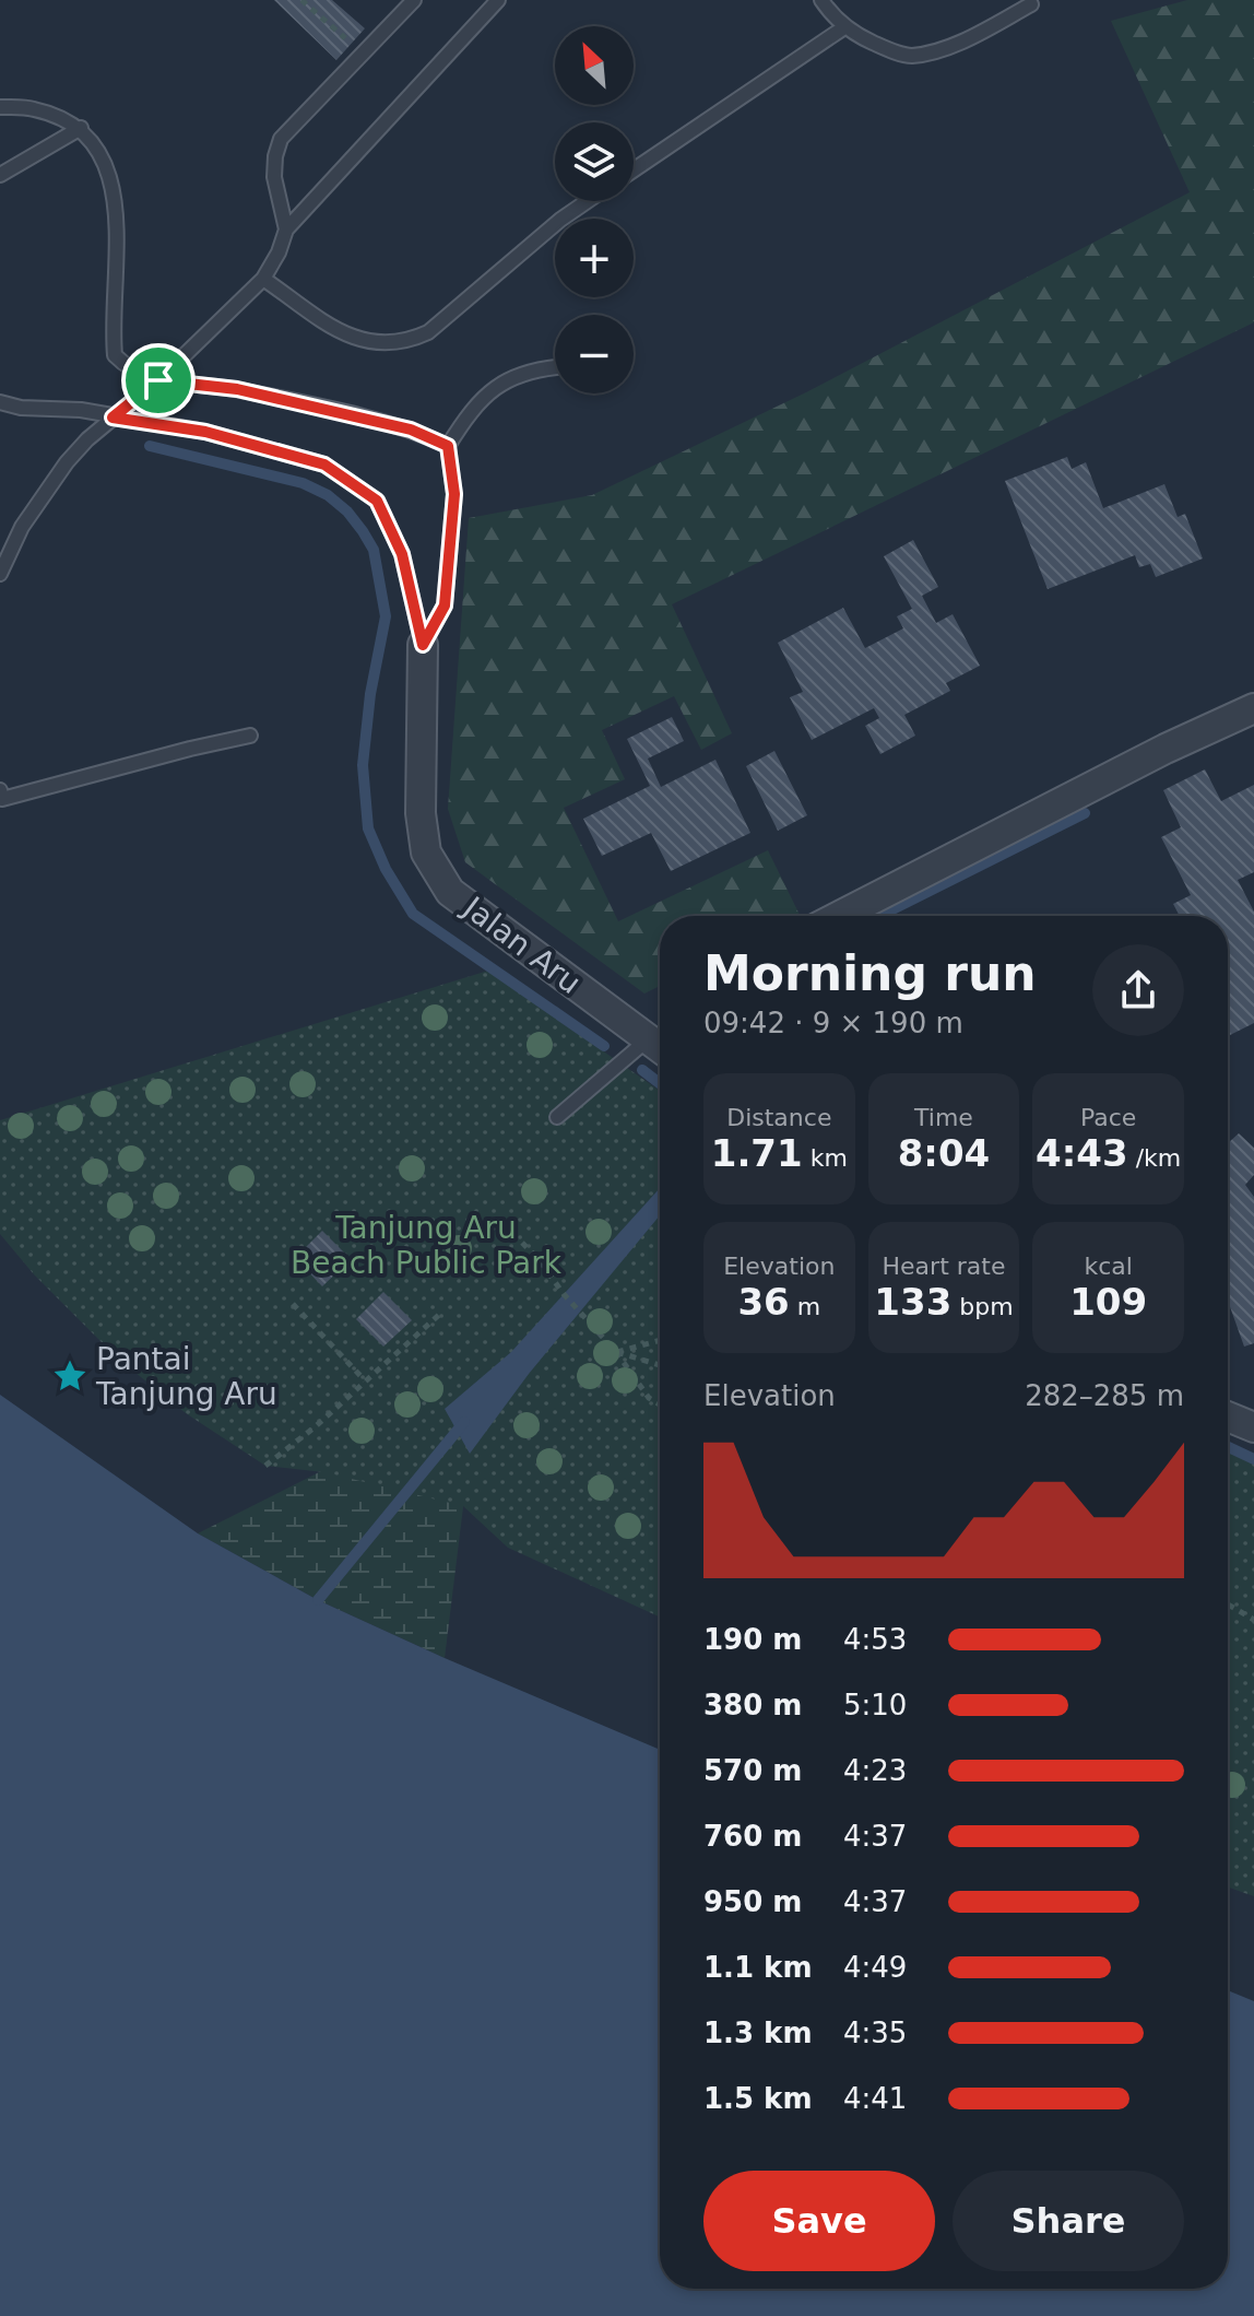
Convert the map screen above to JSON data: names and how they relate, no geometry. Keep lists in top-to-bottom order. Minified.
{"streets":{"street":["Jalan Aru"]},"parks":["Tanjung Aru Beach Public Park"],"places":{"place":["Pantai Tanjung Aru"]},"north":"top left","page":{"map_buttons":["+","−"],"heading":["Morning run","09:42 · 9 × 190 m"],"stats":[["Distance","1.71 km"],["Time","8:04"],["Pace","4:43 /km"],["Elevation","36 m"],["Heart rate","133 bpm"],["kcal","109"]],"chart":["Elevation","282–285 m"],"list":[{"name":"190 m","note":"4:53"},{"name":"380 m","note":"5:10"},{"name":"570 m","note":"4:23"},{"name":"760 m","note":"4:37"},{"name":"950 m","note":"4:37"},{"name":"1.1 km","note":"4:49"},{"name":"1.3 km","note":"4:35"},{"name":"1.5 km","note":"4:41"}],"buttons":["Save","Share"]}}
